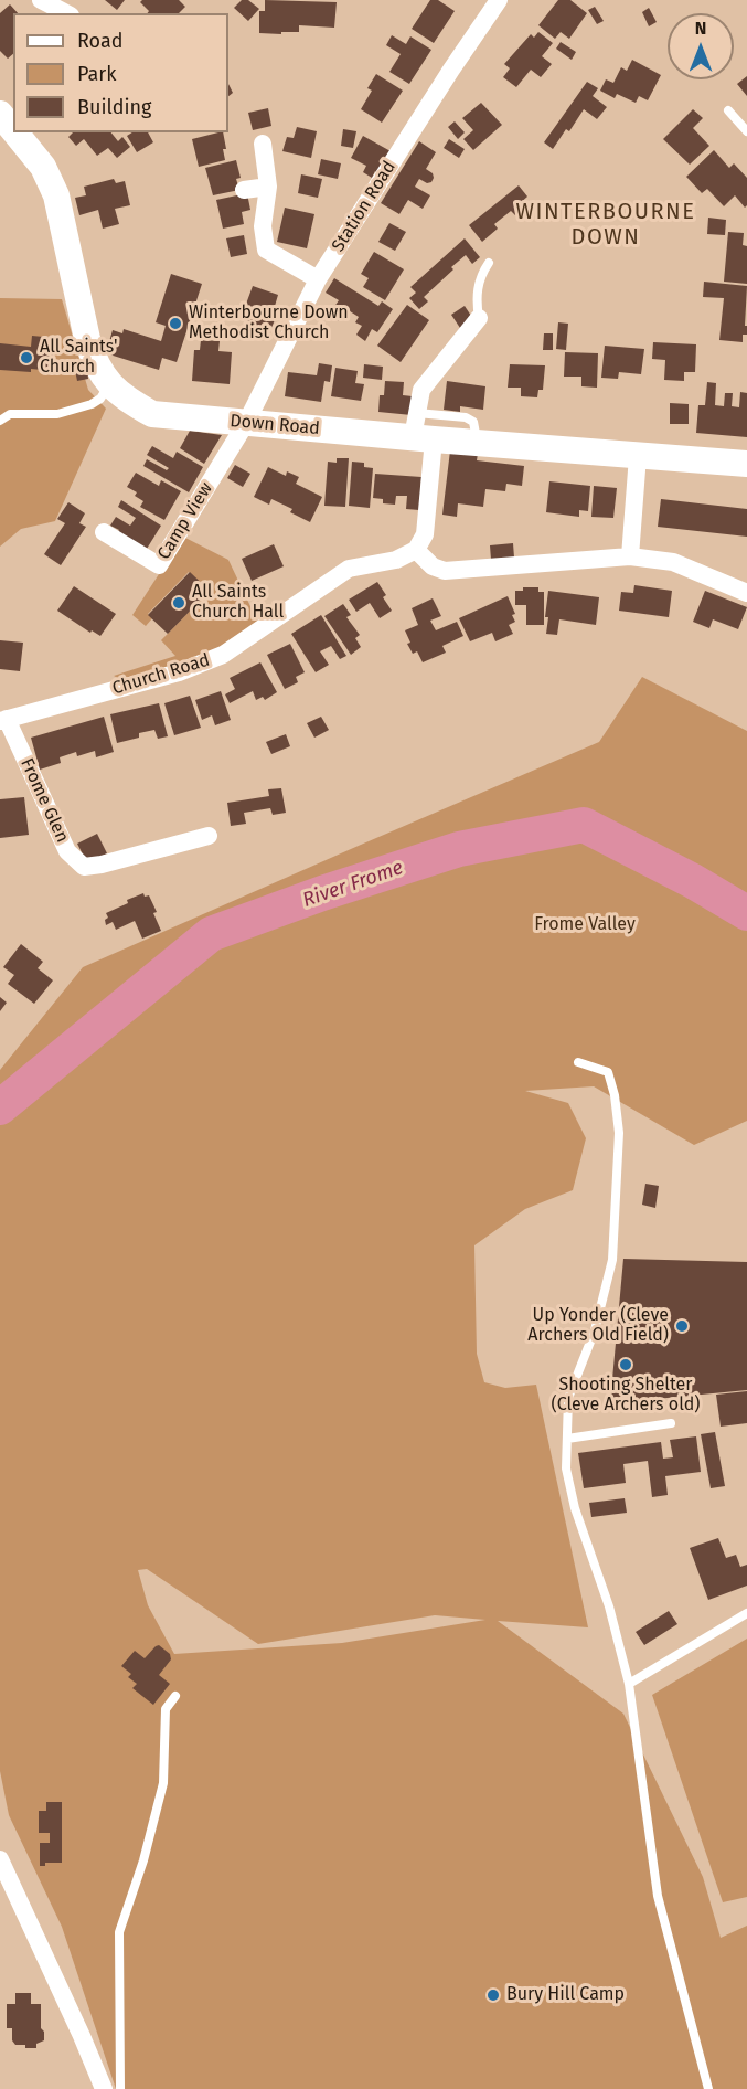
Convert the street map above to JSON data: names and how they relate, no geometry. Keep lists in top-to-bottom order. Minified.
{"streets":{"street":["Station Road","Down Road","Camp View","Church Road","Frome Glen"]},"crossings":[["Station Road","Down Road"],["Station Road","Camp View"],["Down Road","Camp View"],["Church Road","Frome Glen"]],"districts":["WINTERBOURNE DOWN"],"water":["River Frome"],"parks":["Frome Valley"],"places":["Winterbourne Down Methodist Church","All Saints' Church","All Saints Church Hall","Up Yonder (Cleve Archers Old Field)","Shooting Shelter (Cleve Archers old)","Bury Hill Camp"],"legend":["Road","Park","Building"],"north":"top"}
